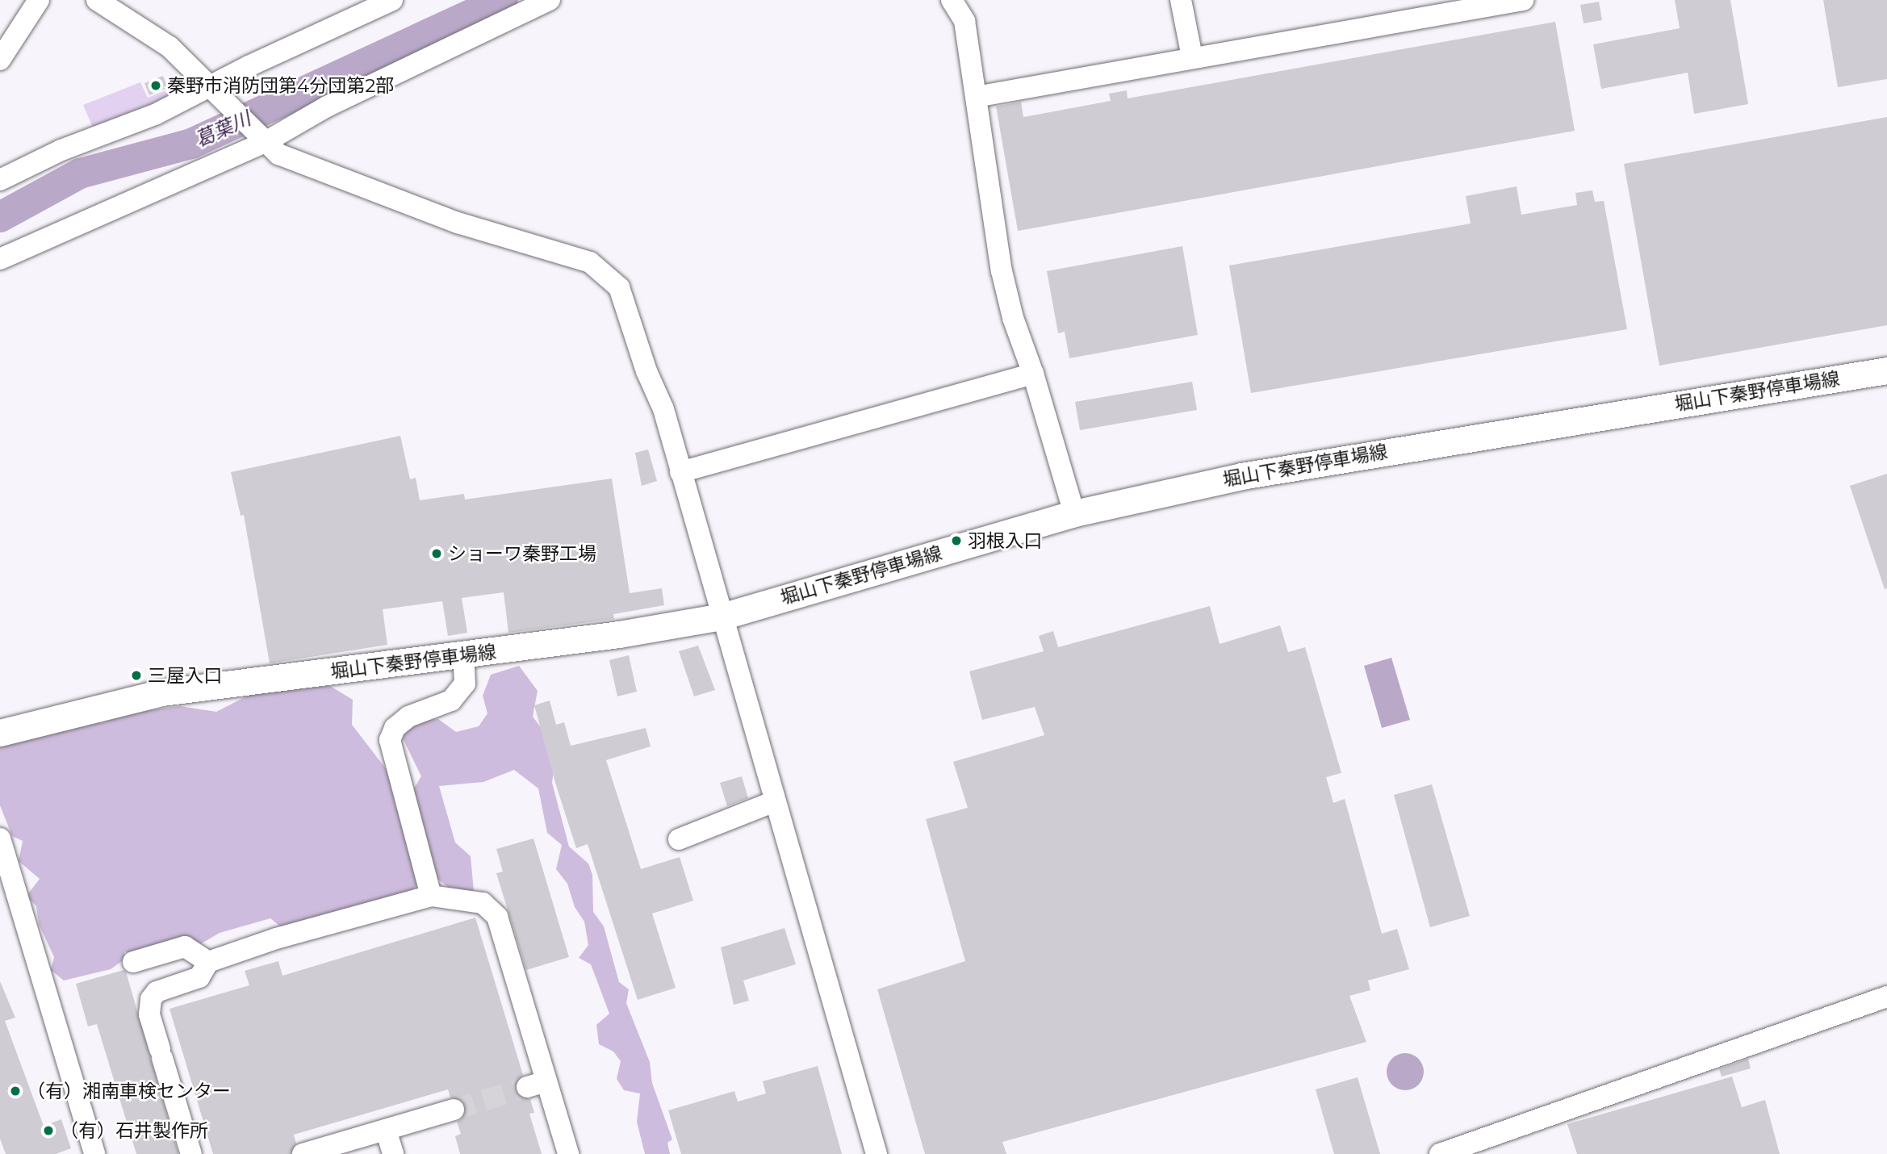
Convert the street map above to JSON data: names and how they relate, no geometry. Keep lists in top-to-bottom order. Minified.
{"streets":{"main road":["堀山下秦野停車場線"]},"water":["葛葉川"],"places":["秦野市消防団第4分団第2部","羽根入口","ショーワ秦野工場","三屋入口","（有）湘南車検センター","（有）石井製作所"]}
